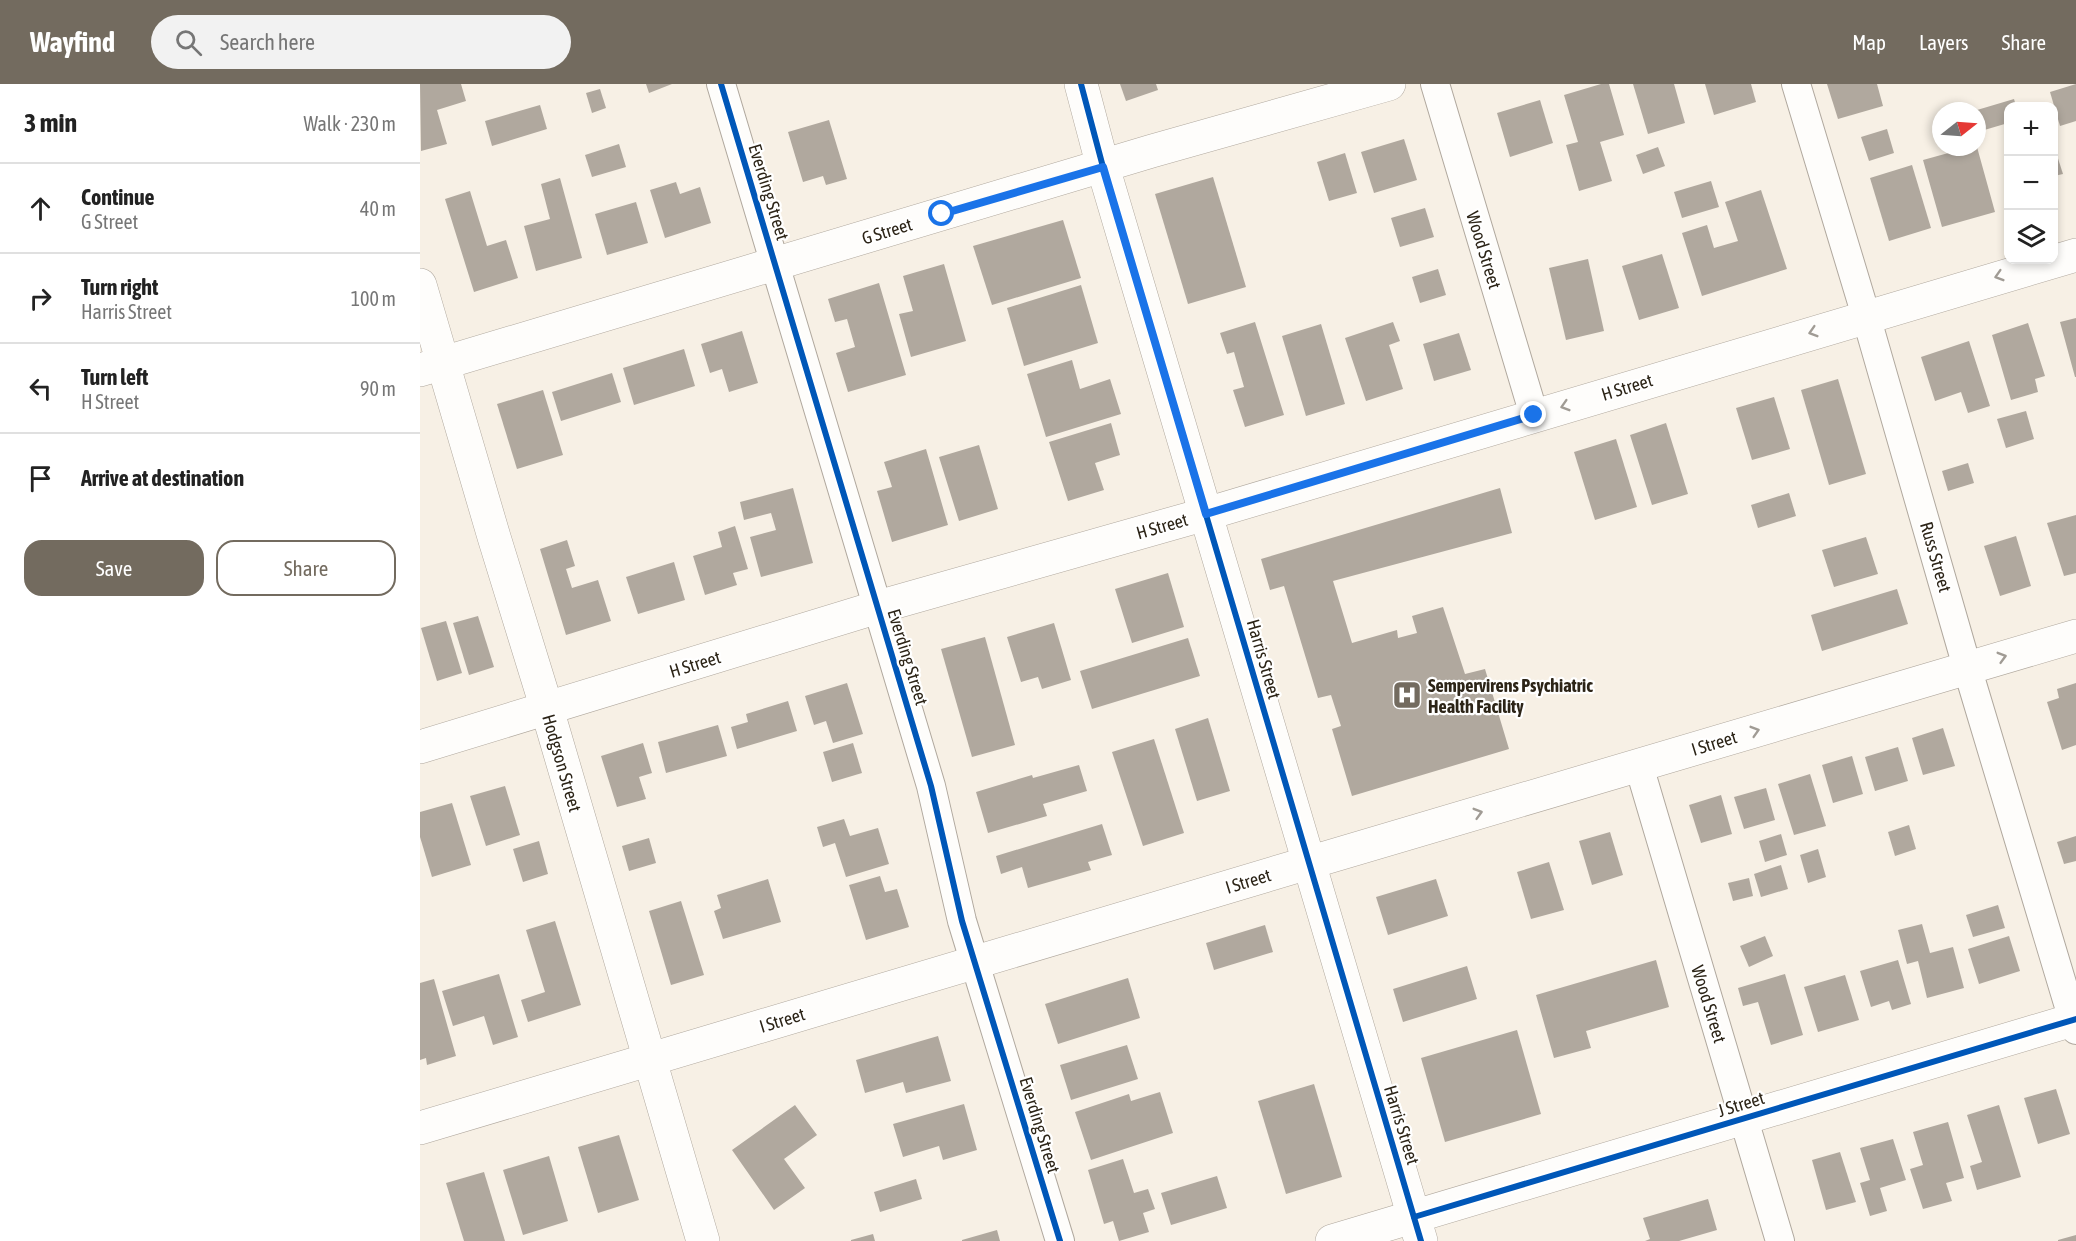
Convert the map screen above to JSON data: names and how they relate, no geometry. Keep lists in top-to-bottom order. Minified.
{"streets":{"main road":["G Street","H Street","Harris Street","I Street","Hodgson Street","J Street"],"street":["Everding Street","Wood Street","Russ Street"]},"crossings":[["Everding Street","G Street"],["Everding Street","H Street"],["Everding Street","I Street"],["G Street","Harris Street"],["G Street","Hodgson Street"],["Wood Street","H Street"],["Wood Street","I Street"],["Wood Street","J Street"],["H Street","Russ Street"],["H Street","Harris Street"],["H Street","Hodgson Street"],["Russ Street","I Street"],["Russ Street","J Street"],["Harris Street","I Street"],["Harris Street","J Street"],["I Street","Hodgson Street"]],"one_way":["I Street"],"places":{"hospital":["Sempervirens Psychiatric Health Facility"]},"north":"right","page":{"header":"Wayfind","search":"Search here","nav":["Map","Layers","Share"],"heading":["3 min","Walk · 230 m"],"map_buttons":["+","−"],"list":[["Continue","G Street","40 m"],["Turn right","Harris Street","100 m"],["Turn left","H Street","90 m"],"Arrive at destination"],"buttons":["Save","Share"]}}
